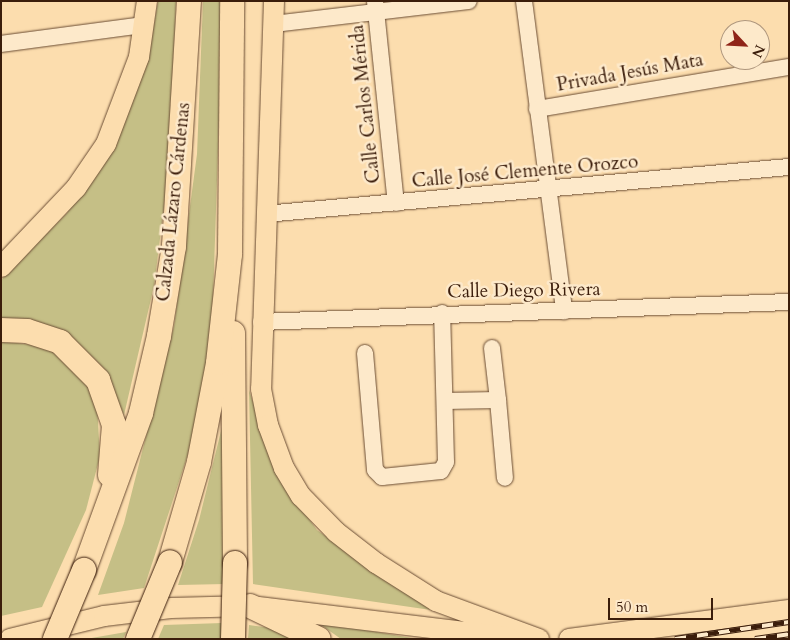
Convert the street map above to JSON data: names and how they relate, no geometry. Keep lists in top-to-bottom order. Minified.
{"streets":{"highway":["Calzada Lázaro Cárdenas"],"street":["Privada Jesús Mata","Calle Carlos Mérida","Calle José Clemente Orozco","Calle Diego Rivera"]},"crossings":[["Calle Carlos Mérida","Calle José Clemente Orozco"]],"scale_bar":"50 m","north":"bottom right"}
